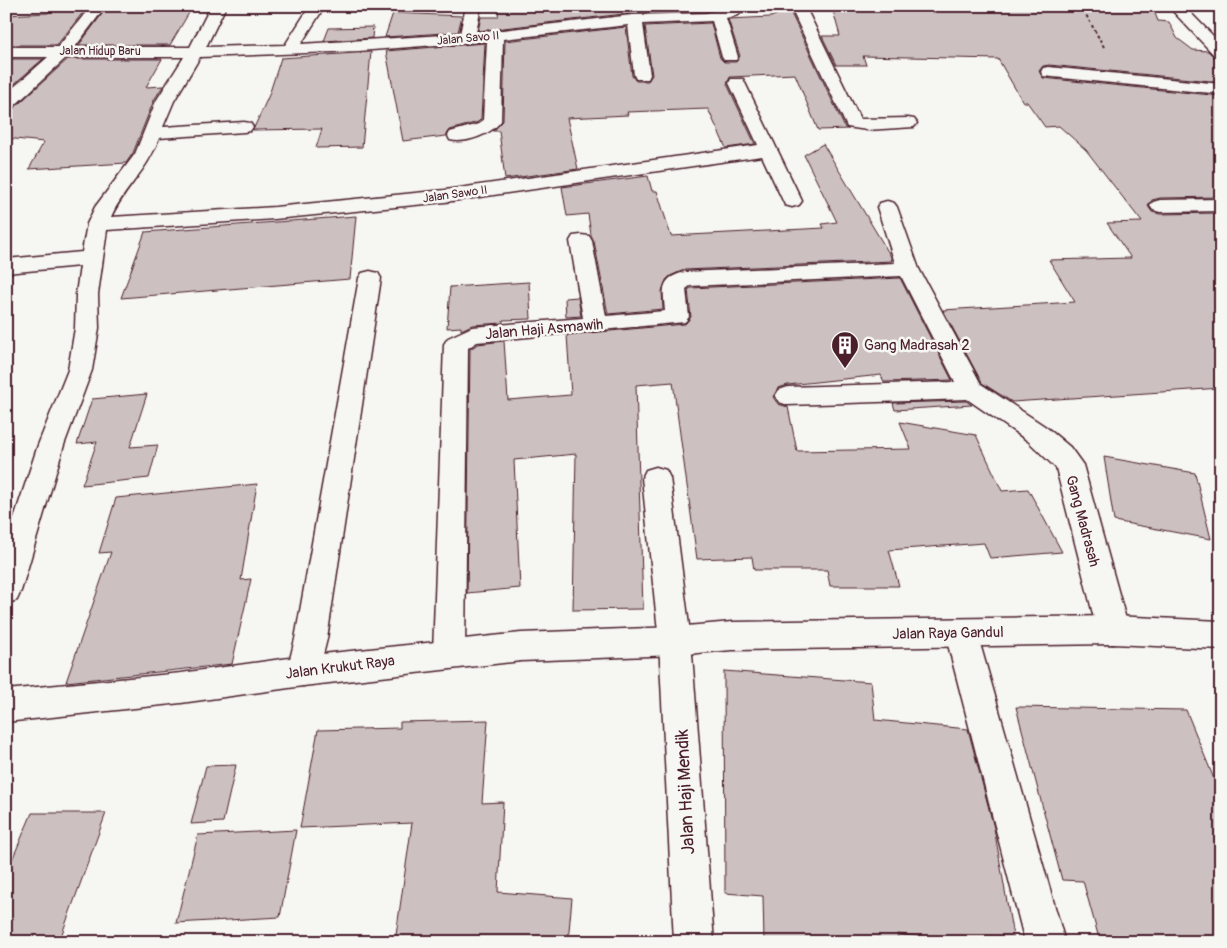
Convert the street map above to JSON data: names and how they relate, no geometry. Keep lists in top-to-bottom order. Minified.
{"streets":{"street":["Jalan Savo II","Jalan Hidup Baru","Jalan Sawo II","Jalan Haji Asmawih","Gang Madrasah","Jalan Raya Gandul","Jalan Krukut Raya","Jalan Haji Mendik"]},"crossings":[["Jalan Savo II","Jalan Hidup Baru"],["Jalan Haji Asmawih","Gang Madrasah"],["Jalan Haji Asmawih","Jalan Krukut Raya"],["Gang Madrasah","Jalan Raya Gandul"],["Jalan Raya Gandul","Jalan Krukut Raya"],["Jalan Raya Gandul","Jalan Haji Mendik"],["Jalan Krukut Raya","Jalan Haji Mendik"]],"places":{"building":["Gang Madrasah 2"]}}
